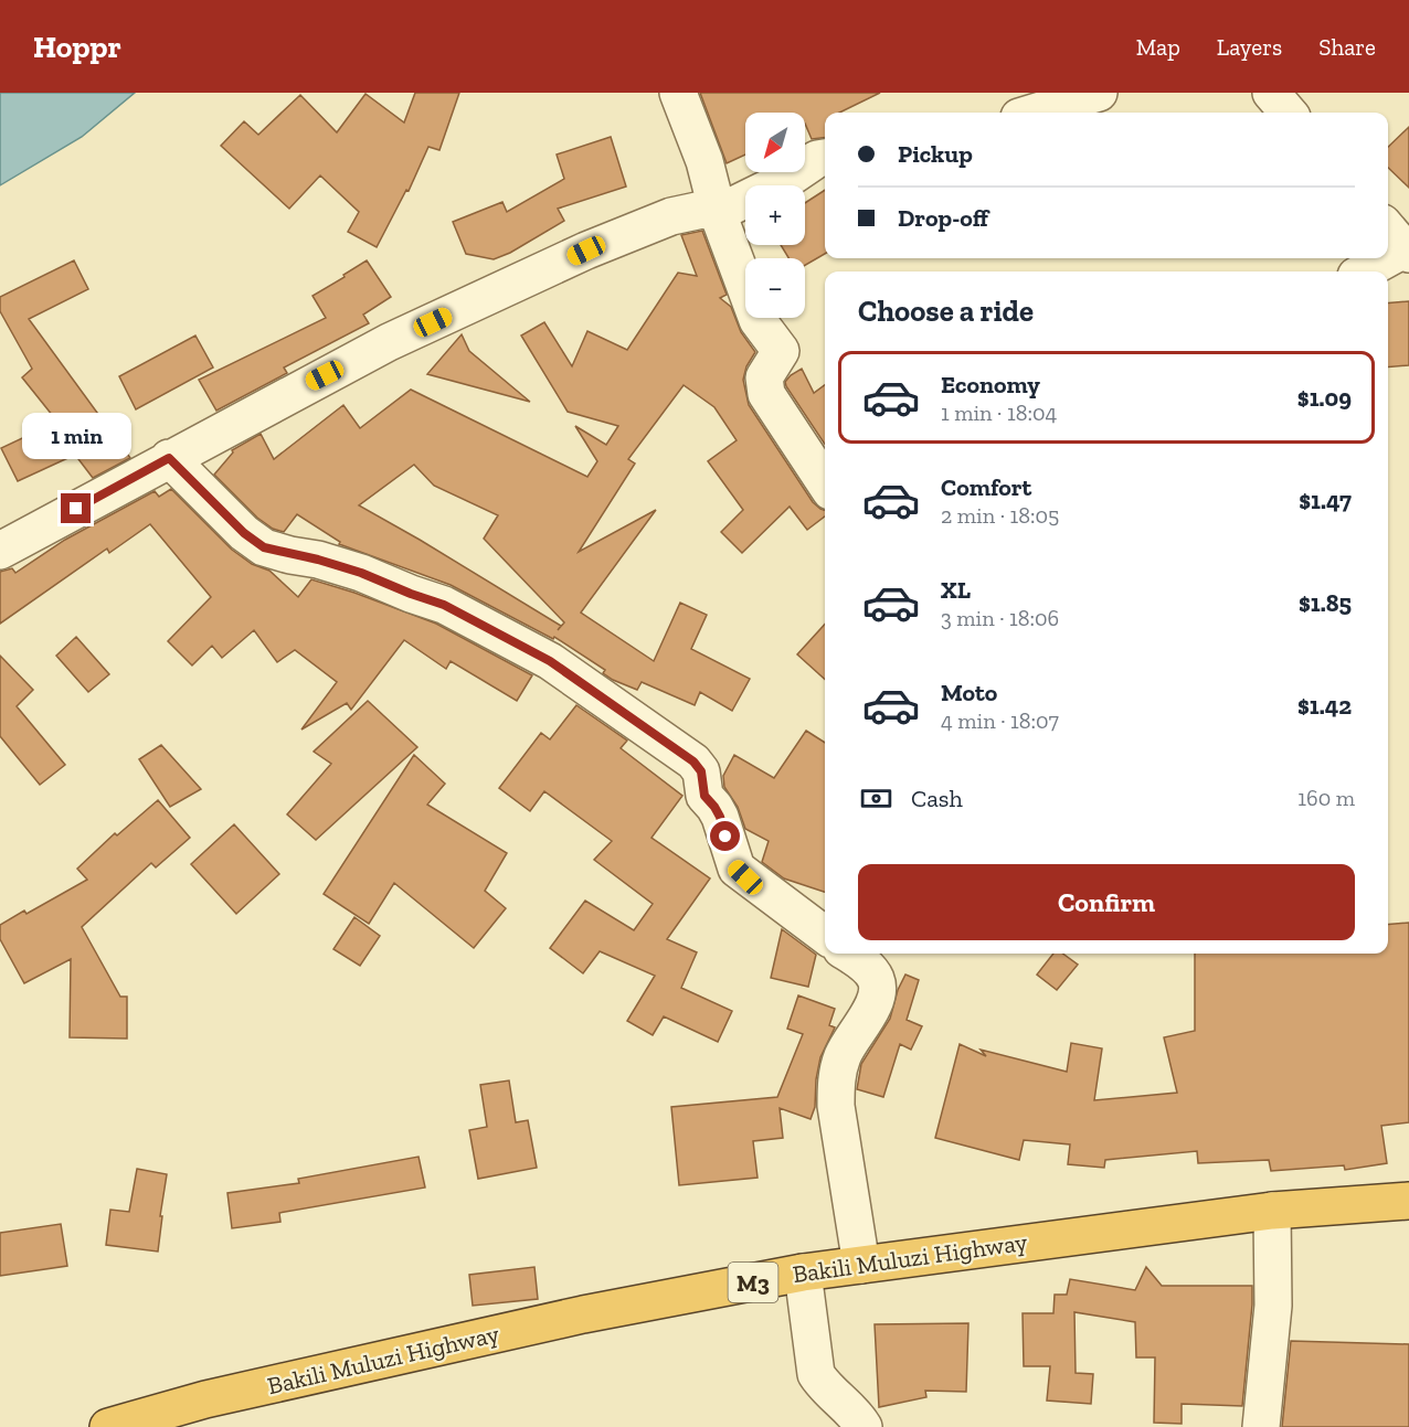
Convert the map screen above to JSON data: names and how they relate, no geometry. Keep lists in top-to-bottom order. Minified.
{"streets":{"highway":["Bakili Muluzi Highway","M3"]},"north":"bottom left","page":{"header":"Hoppr","nav":["Map","Layers","Share"],"map_buttons":["+","−"],"banner":["Pickup","Drop-off"],"heading":"Choose a ride","list":[{"name":"Economy","note":"1 min · 18:04","value":"$1.09"},{"name":"Comfort","note":"2 min · 18:05","value":"$1.47"},{"name":"XL","note":"3 min · 18:06","value":"$1.85"},{"name":"Moto","note":"4 min · 18:07","value":"$1.42"}],"bubble":"1 min","pay":["Cash","160 m"],"buttons":"Confirm"}}
